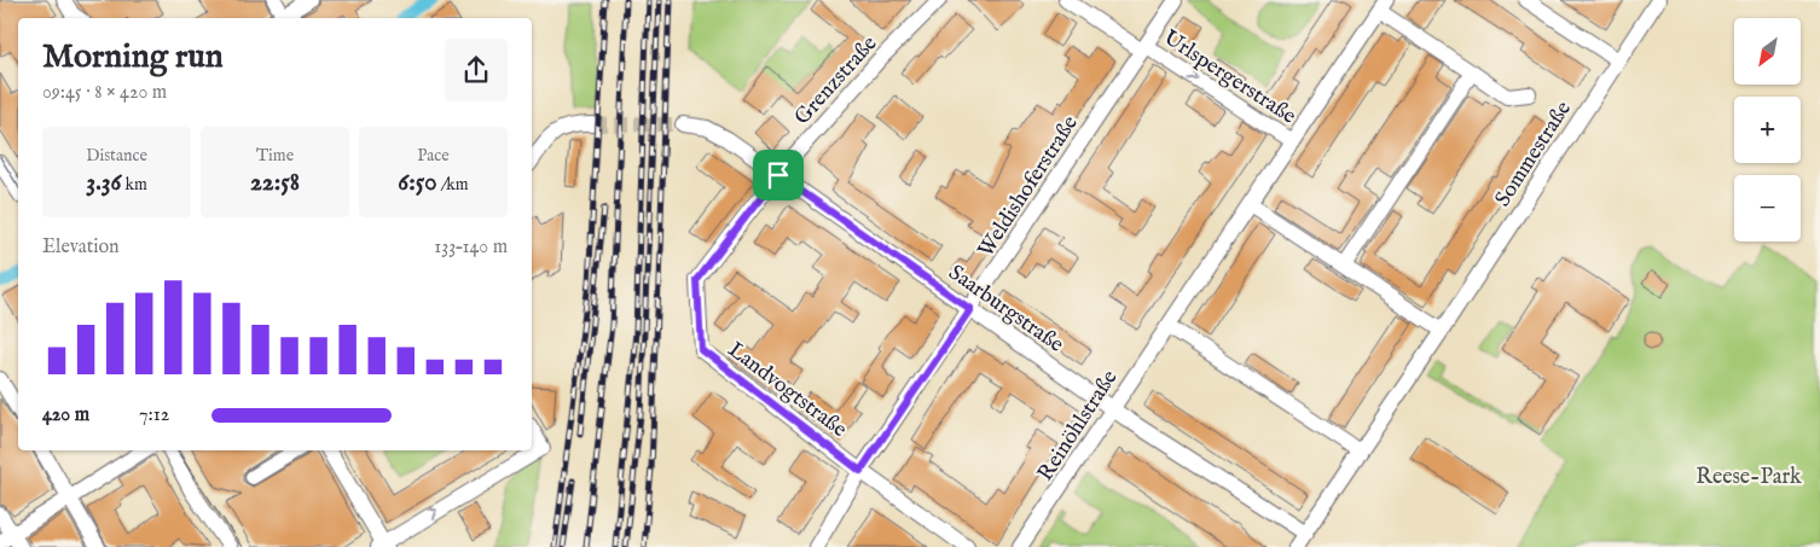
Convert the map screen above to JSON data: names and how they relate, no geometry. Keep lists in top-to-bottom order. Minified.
{"streets":{"street":["Urlspergerstraße","Grenzstraße","Sommestraße","Weldishoferstraße","Saarburgstraße","Landvogtstraße","Reinöhlstraße"]},"crossings":[["Urlspergerstraße","Weldishoferstraße"],["Urlspergerstraße","Reinöhlstraße"],["Grenzstraße","Saarburgstraße"],["Grenzstraße","Landvogtstraße"],["Sommestraße","Saarburgstraße"],["Weldishoferstraße","Saarburgstraße"],["Weldishoferstraße","Landvogtstraße"],["Saarburgstraße","Reinöhlstraße"]],"one_way":["Urlspergerstraße"],"parks":["Reese-Park"],"north":"bottom left","page":{"map_buttons":["+","−"],"heading":["Morning run","09:45 · 8 × 420 m"],"stats":[["Distance","3.36 km"],["Time","22:58"],["Pace","6:50 /km"]],"chart":["Elevation","133–140 m"],"list":[{"name":"420 m","note":"7:12"}]}}
